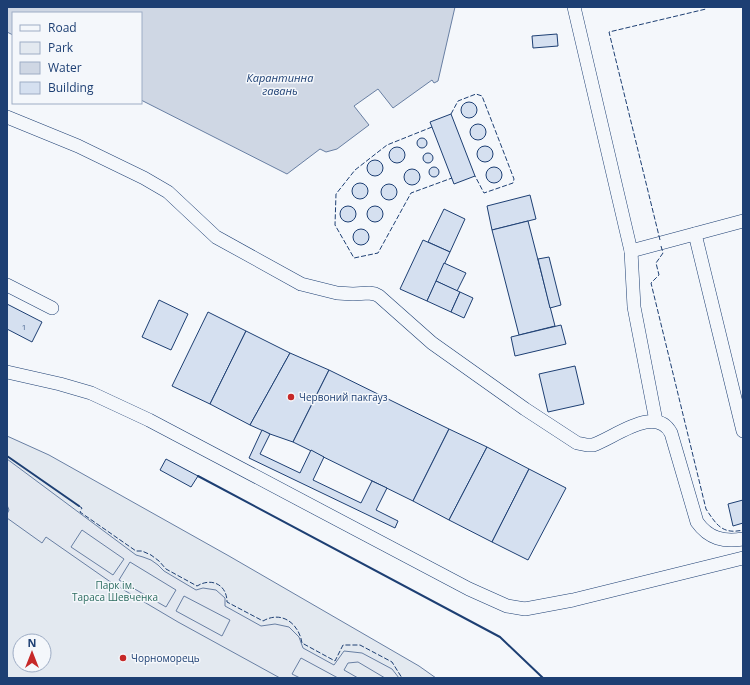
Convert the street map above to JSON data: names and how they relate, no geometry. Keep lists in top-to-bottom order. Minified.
{"water":["Карантинна гавань"],"parks":["Парк ім. Тараса Шевченка"],"places":["Червоний пакгауз","Чорноморець"],"house_numbers":["1"],"legend":["Road","Park","Water","Building"],"north":"top"}
